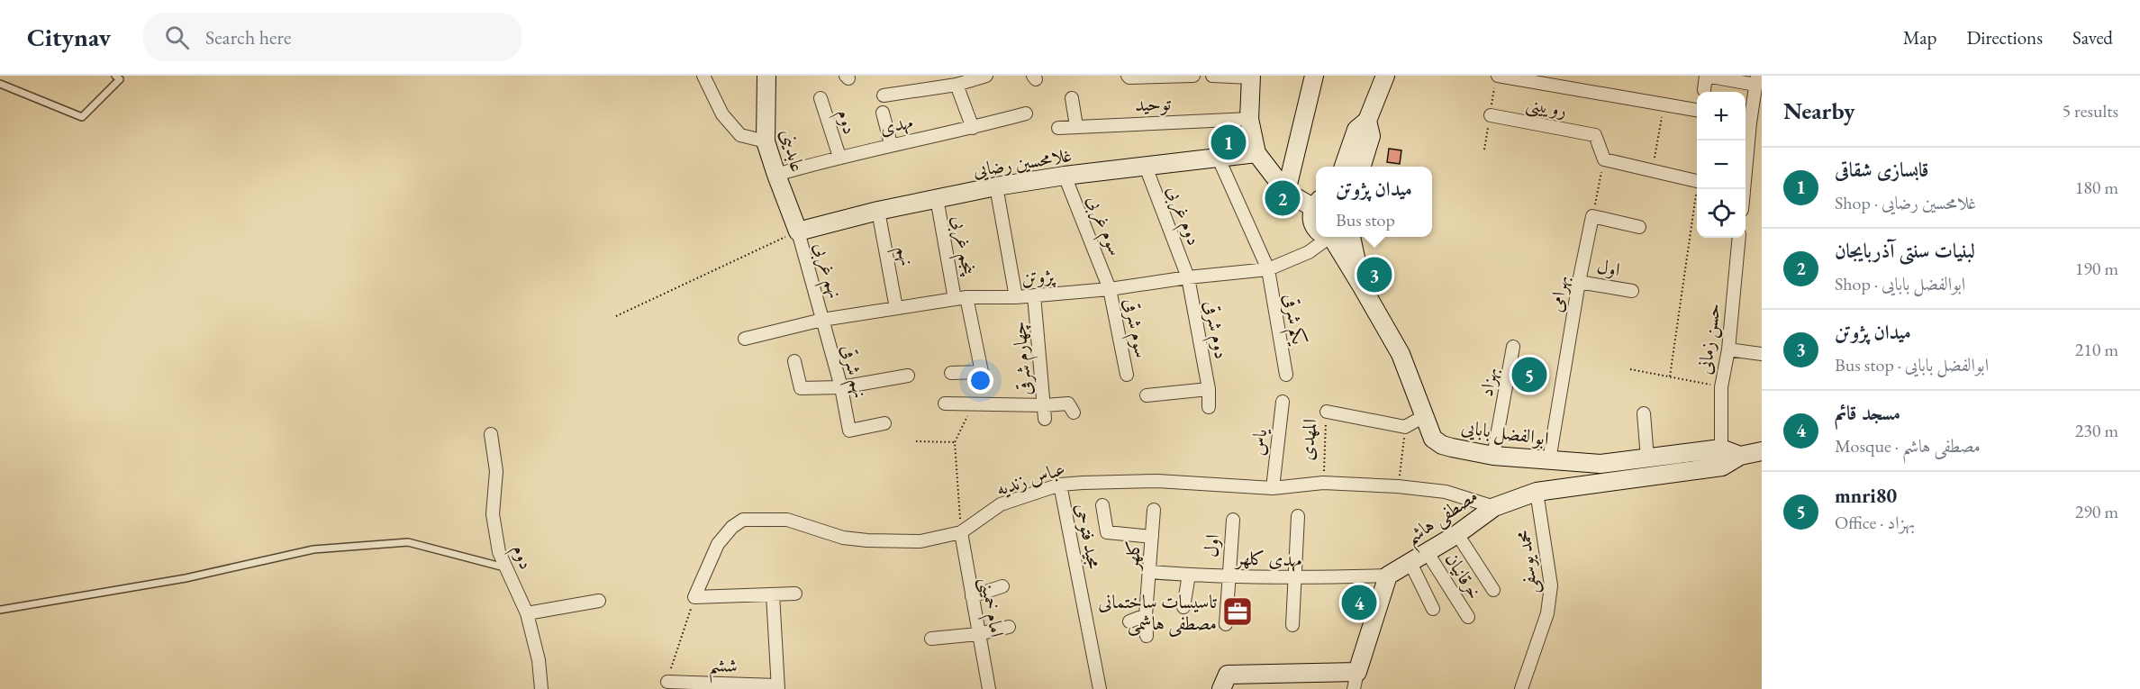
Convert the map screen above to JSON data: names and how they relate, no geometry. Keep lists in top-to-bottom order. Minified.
{"streets":{"street":["توحید","رویینی","دوم","مهدی","عابدینی","غلامحسین رضایی","دوم غربی","سوم غربی","پنجم غربی","نهم","اول","نهم غربی","پژوتن","بهرامی","یکم شرقی","سوم شرقی","دوم شرقی","حسن زمانی","چهارم شرقی","نهم شرقی","بهزاد","ابوالفضل بابایی","المهدی","یاس","عباس زندیه","مصطفی هاشم","مجید فتوحی","کلهر","مهدی کلهر","محمد یوسفی","خرقانیان","امام خمینی","ششم"]},"crossings":[["دوم","مهدی"],["مهدی","عابدینی"],["عابدینی","غلامحسین رضایی"],["عابدینی","نهم غربی"],["غلامحسین رضایی","دوم غربی"],["غلامحسین رضایی","سوم غربی"],["غلامحسین رضایی","پنجم غربی"],["غلامحسین رضایی","نهم"],["غلامحسین رضایی","نهم غربی"],["غلامحسین رضایی","یکم شرقی"],["دوم غربی","پژوتن"],["دوم غربی","دوم شرقی"],["سوم غربی","پژوتن"],["سوم غربی","سوم شرقی"],["پنجم غربی","پژوتن"],["نهم","پژوتن"],["اول","بهرامی"],["اول","مهدی کلهر"],["نهم غربی","پژوتن"],["نهم غربی","نهم شرقی"],["پژوتن","یکم شرقی"],["پژوتن","سوم شرقی"],["پژوتن","دوم شرقی"],["پژوتن","چهارم شرقی"],["پژوتن","نهم شرقی"],["بهرامی","ابوالفضل بابایی"],["حسن زمانی","ابوالفضل بابایی"],["بهزاد","ابوالفضل بابایی"],["ابوالفضل بابایی","مصطفی هاشم"],["المهدی","عباس زندیه"],["یاس","عباس زندیه"],["عباس زندیه","مصطفی هاشم"],["عباس زندیه","مجید فتوحی"],["عباس زندیه","امام خمینی"],["مصطفی هاشم","مهدی کلهر"],["مصطفی هاشم","محمد یوسفی"],["مصطفی هاشم","خرقانیان"],["کلهر","مهدی کلهر"]],"places":{"office":["تاسیسات ساختمانی مصطفی هاشمی"]},"page":{"header":"Citynav","search":"Search here","nav":["Map","Directions","Saved"],"heading":["Nearby","5 results"],"map_buttons":["+","−"],"pins":["1","2","3","5","4"],"list":[{"mark":"1","name":"قابسازی شقاقی","note":"Shop · غلامحسین رضایی","value":"180 m"},{"mark":"2","name":"لبنیات سنتی آذربایجان","note":"Shop · ابوالفضل بابایی","value":"190 m"},{"mark":"3","name":"میدان پژوتن","note":"Bus stop · ابوالفضل بابایی","value":"210 m"},{"mark":"4","name":"مسجد قائم","note":"Mosque · مصطفی هاشم","value":"230 m"},{"mark":"5","name":"mnri80","note":"Office · بهزاد","value":"290 m"}],"popup":["میدان پژوتن","Bus stop"]}}
